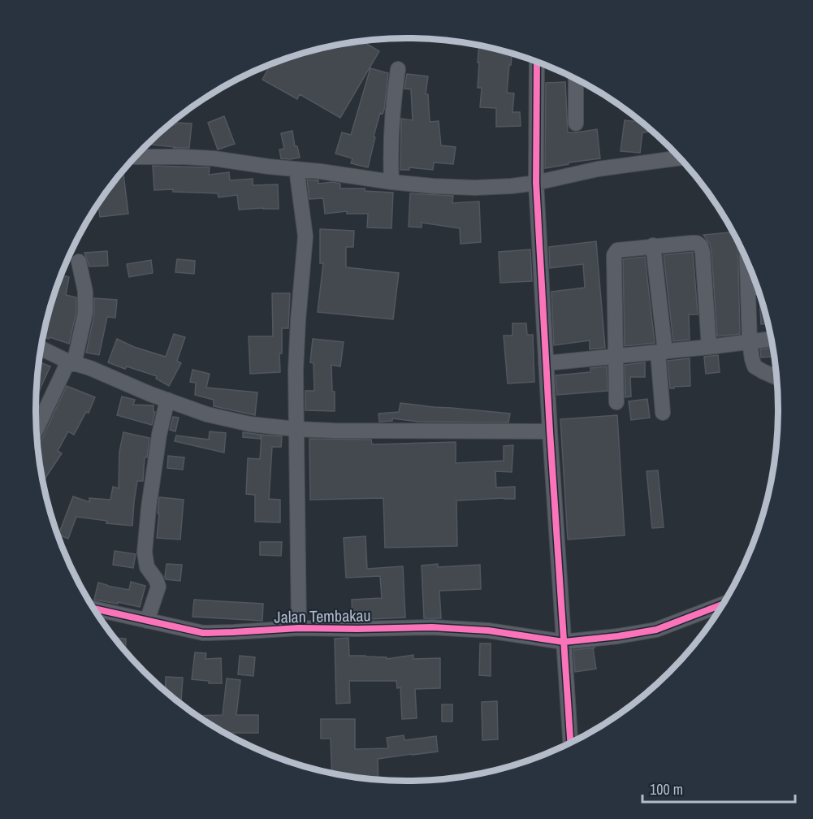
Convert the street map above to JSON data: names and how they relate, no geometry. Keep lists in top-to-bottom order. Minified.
{"streets":{"street":["Jalan Tembakau"]},"scale_bar":"100 m"}
